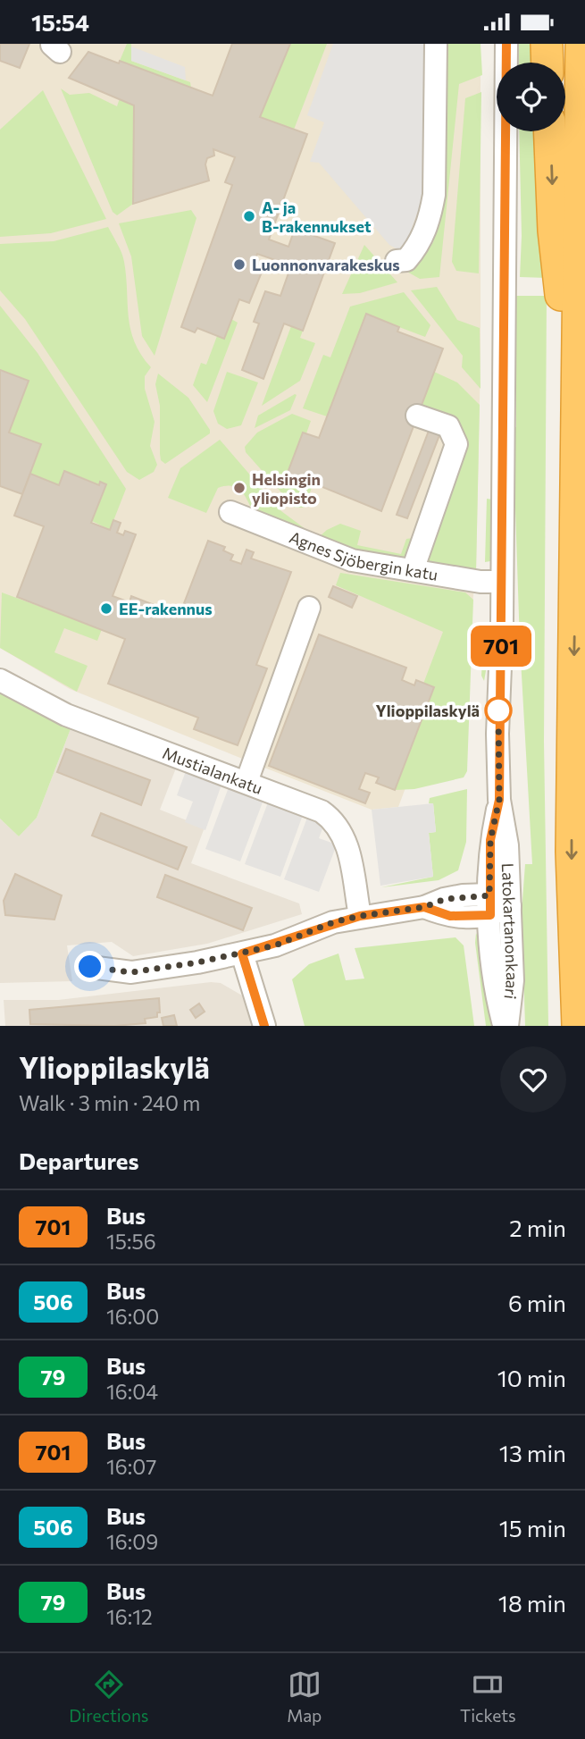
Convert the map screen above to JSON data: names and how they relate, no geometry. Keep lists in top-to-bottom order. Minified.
{"streets":{"street":["Agnes Sjöbergin katu","Mustialankatu","Latokartanonkaari"]},"crossings":[["Agnes Sjöbergin katu","Latokartanonkaari"]],"places":["A- ja B-rakennukset","Luonnonvarakeskus","Helsingin yliopisto","EE-rakennus","Ylioppilaskylä"],"lines":["bus line 701"],"page":{"status":"15:54","on_map":"701","heading":[["Ylioppilaskylä","Walk · 3 min · 240 m"],"Departures"],"list":[{"mark":"701","name":"Bus","note":"15:56","value":"2 min"},{"mark":"506","name":"Bus","note":"16:00","value":"6 min"},{"mark":"79","name":"Bus","note":"16:04","value":"10 min"},{"mark":"701","name":"Bus","note":"16:07","value":"13 min"},{"mark":"506","name":"Bus","note":"16:09","value":"15 min"},{"mark":"79","name":"Bus","note":"16:12","value":"18 min"}],"tabs":["Directions","Map","Tickets"]}}
